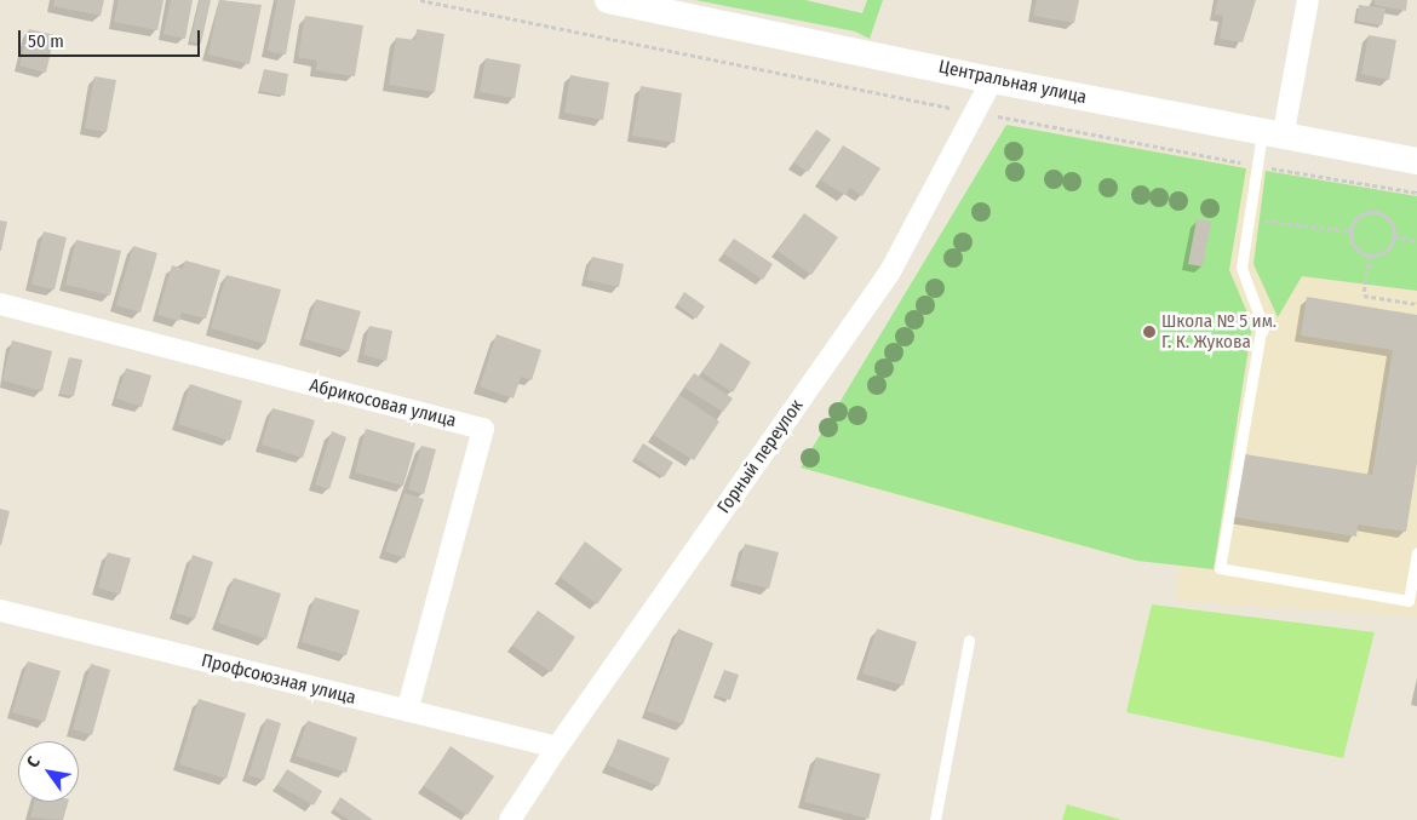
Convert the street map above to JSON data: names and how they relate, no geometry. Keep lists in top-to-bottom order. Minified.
{"streets":{"street":["Центральная улица","Абрикосовая улица","Горный переулок","Профсоюзная улица"]},"crossings":[["Центральная улица","Горный переулок"],["Абрикосовая улица","Профсоюзная улица"],["Горный переулок","Профсоюзная улица"]],"places":["Школа № 5 им. Г. К. Жукова"],"scale_bar":"50 m","north":"top left"}
